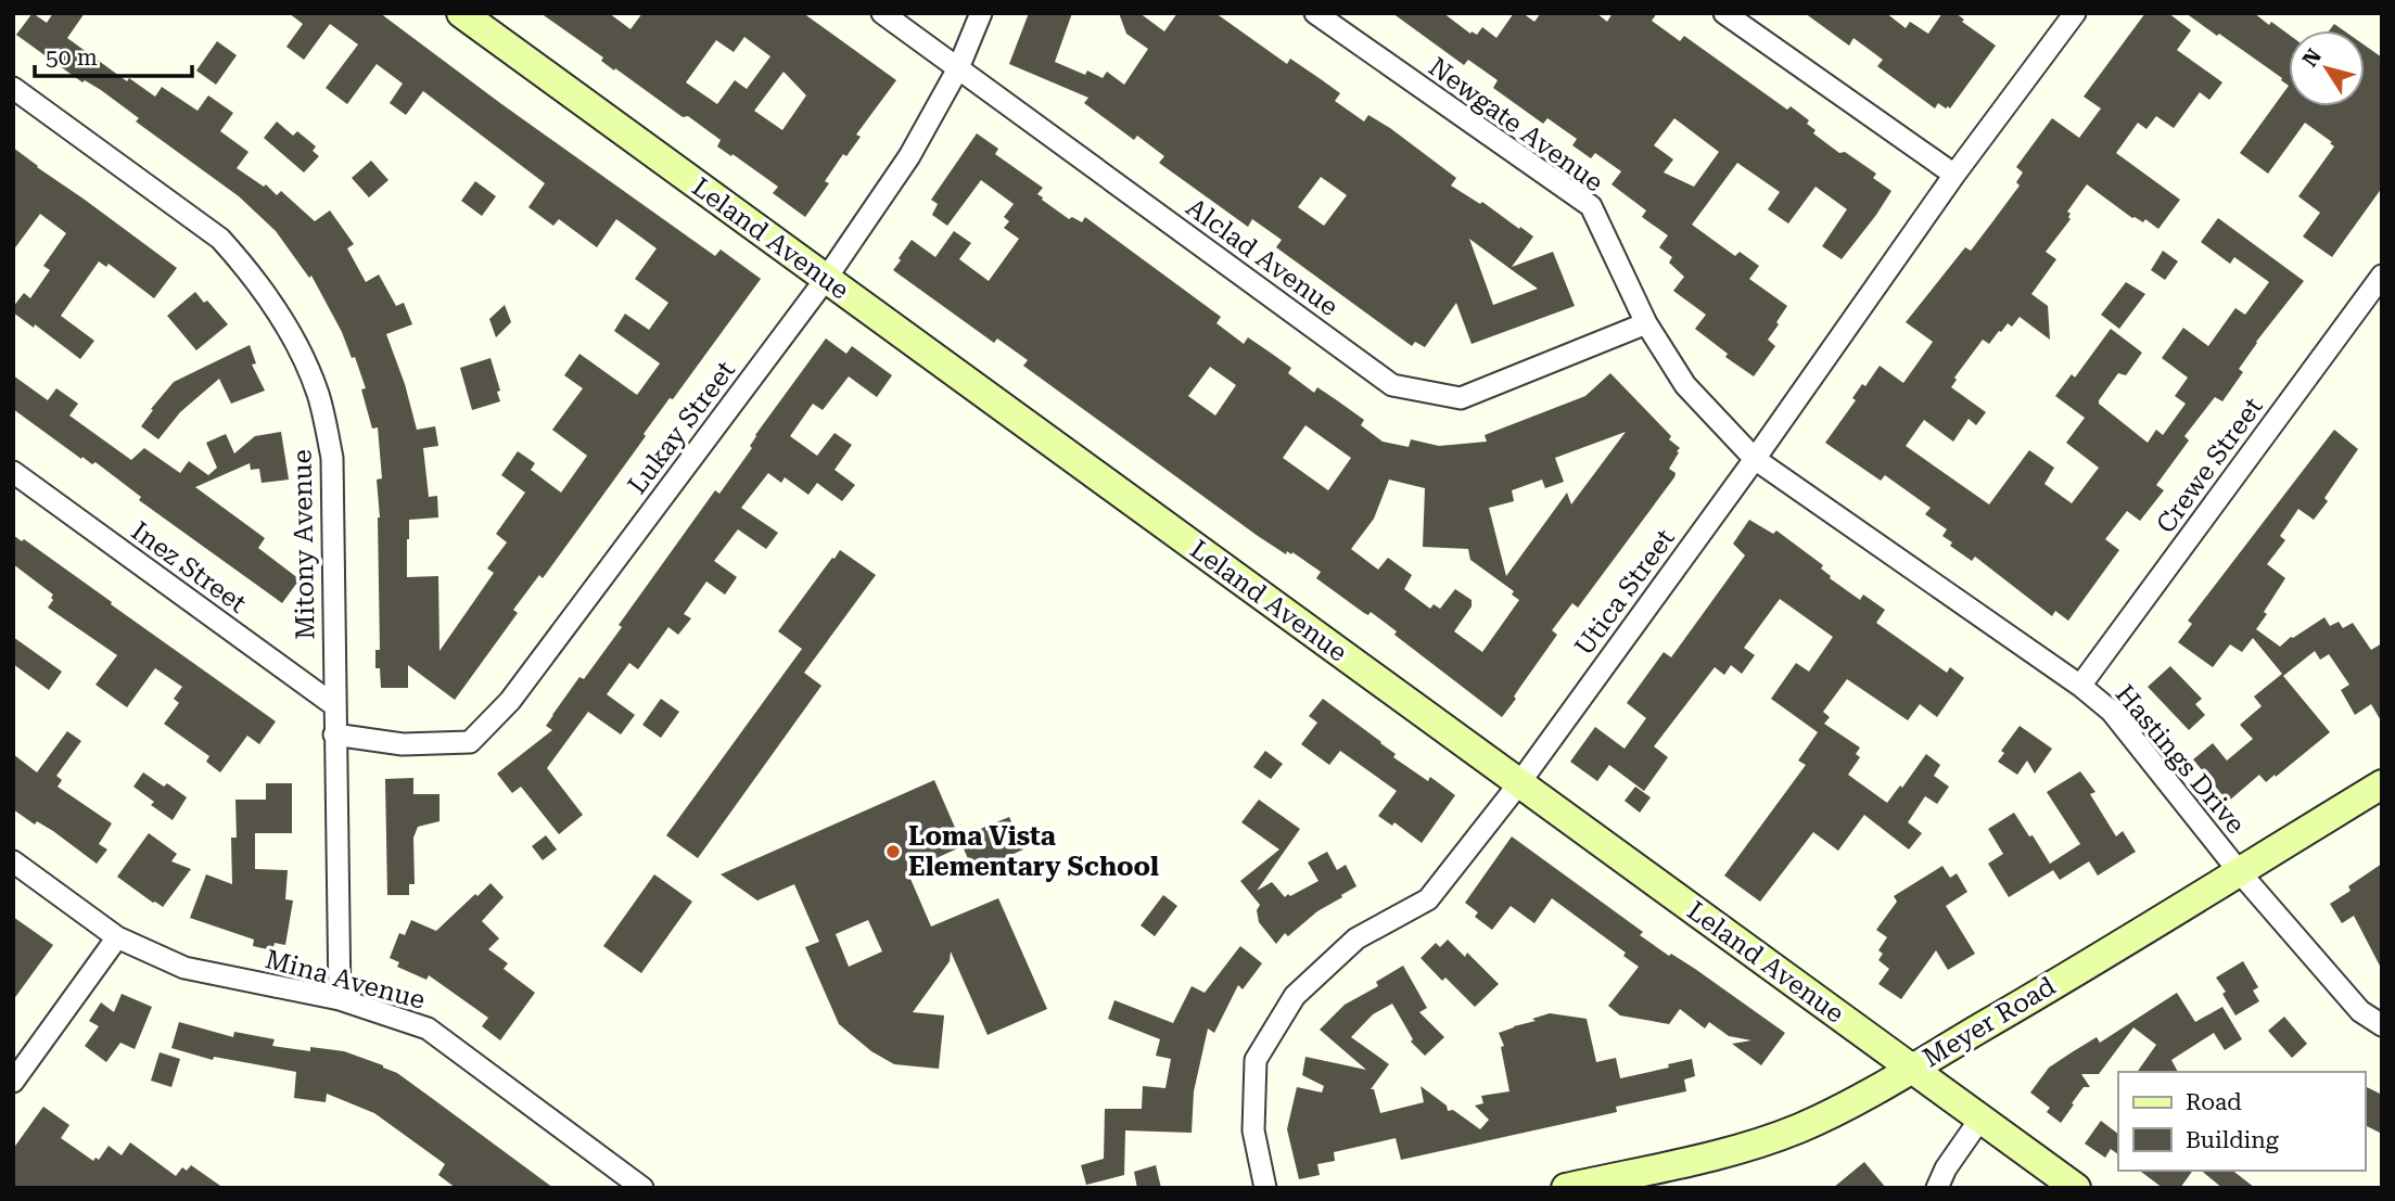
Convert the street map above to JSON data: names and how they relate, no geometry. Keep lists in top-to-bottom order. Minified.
{"streets":{"street":["Newgate Avenue","Leland Avenue","Alclad Avenue","Lukay Street","Crewe Street","Mitony Avenue","Inez Street","Utica Street","Hastings Drive","Mina Avenue","Meyer Road"]},"crossings":[["Newgate Avenue","Alclad Avenue"],["Newgate Avenue","Utica Street"],["Newgate Avenue","Hastings Drive"],["Leland Avenue","Lukay Street"],["Leland Avenue","Utica Street"],["Leland Avenue","Meyer Road"],["Alclad Avenue","Lukay Street"],["Lukay Street","Mitony Avenue"],["Crewe Street","Hastings Drive"],["Mitony Avenue","Inez Street"],["Mitony Avenue","Mina Avenue"],["Utica Street","Hastings Drive"],["Hastings Drive","Meyer Road"]],"places":["Loma Vista Elementary School"],"legend":["Road","Building"],"scale_bar":"50 m","north":"top left"}
